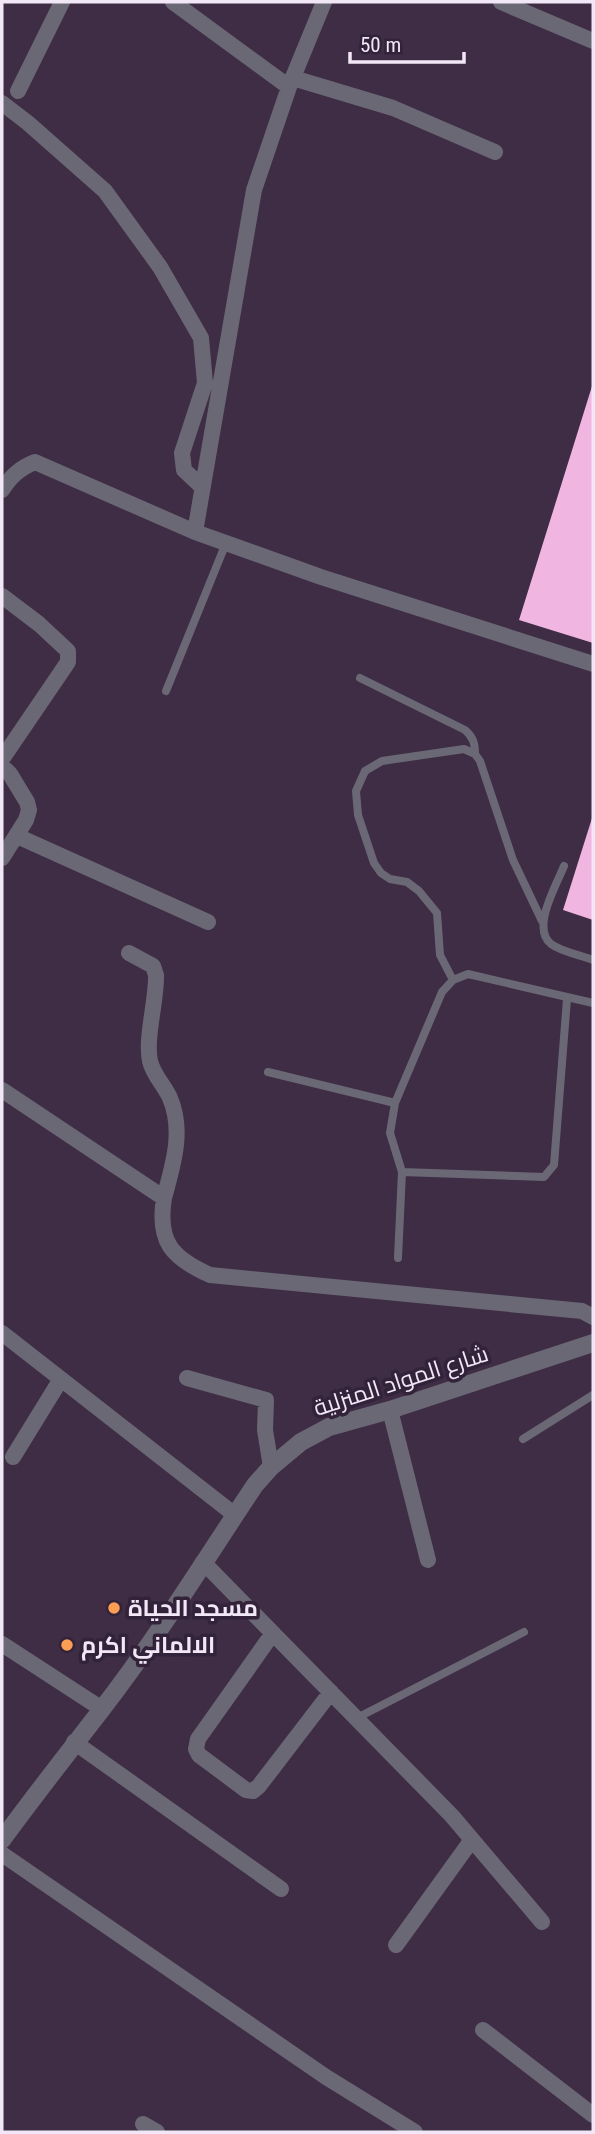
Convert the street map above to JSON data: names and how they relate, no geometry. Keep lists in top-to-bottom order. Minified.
{"streets":{"street":["شارع المواد المنزلية"]},"places":["مسجد الحياة","الالماني اكرم"],"scale_bar":"50 m"}
